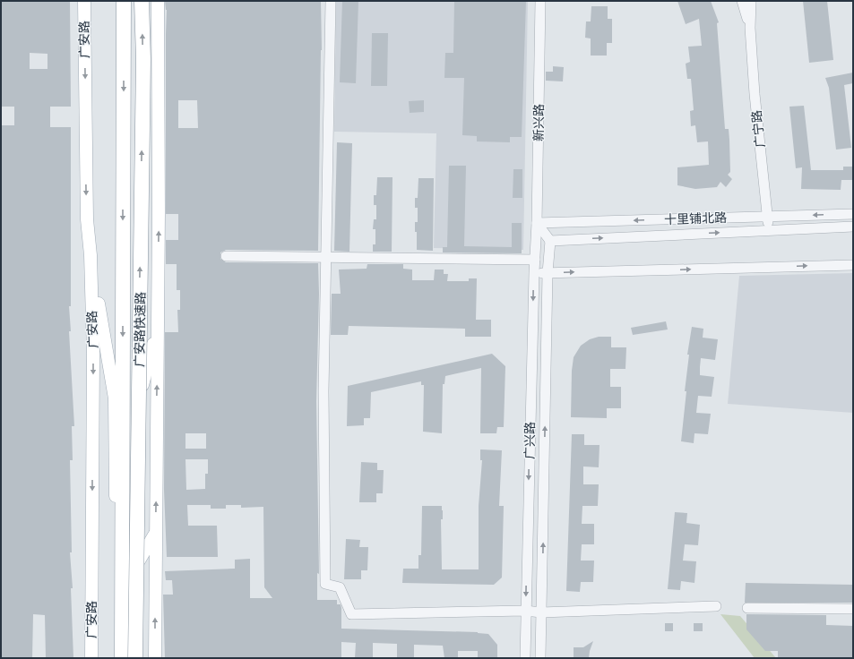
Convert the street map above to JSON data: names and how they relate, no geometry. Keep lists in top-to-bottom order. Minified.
{"streets":{"highway":["广安路快速路"],"main road":["广安路"],"street":["新兴路","广宁路","十里铺北路","广兴路"]},"crossings":[["新兴路","十里铺北路"],["新兴路","广兴路"],["广宁路","十里铺北路"],["十里铺北路","广兴路"]]}
